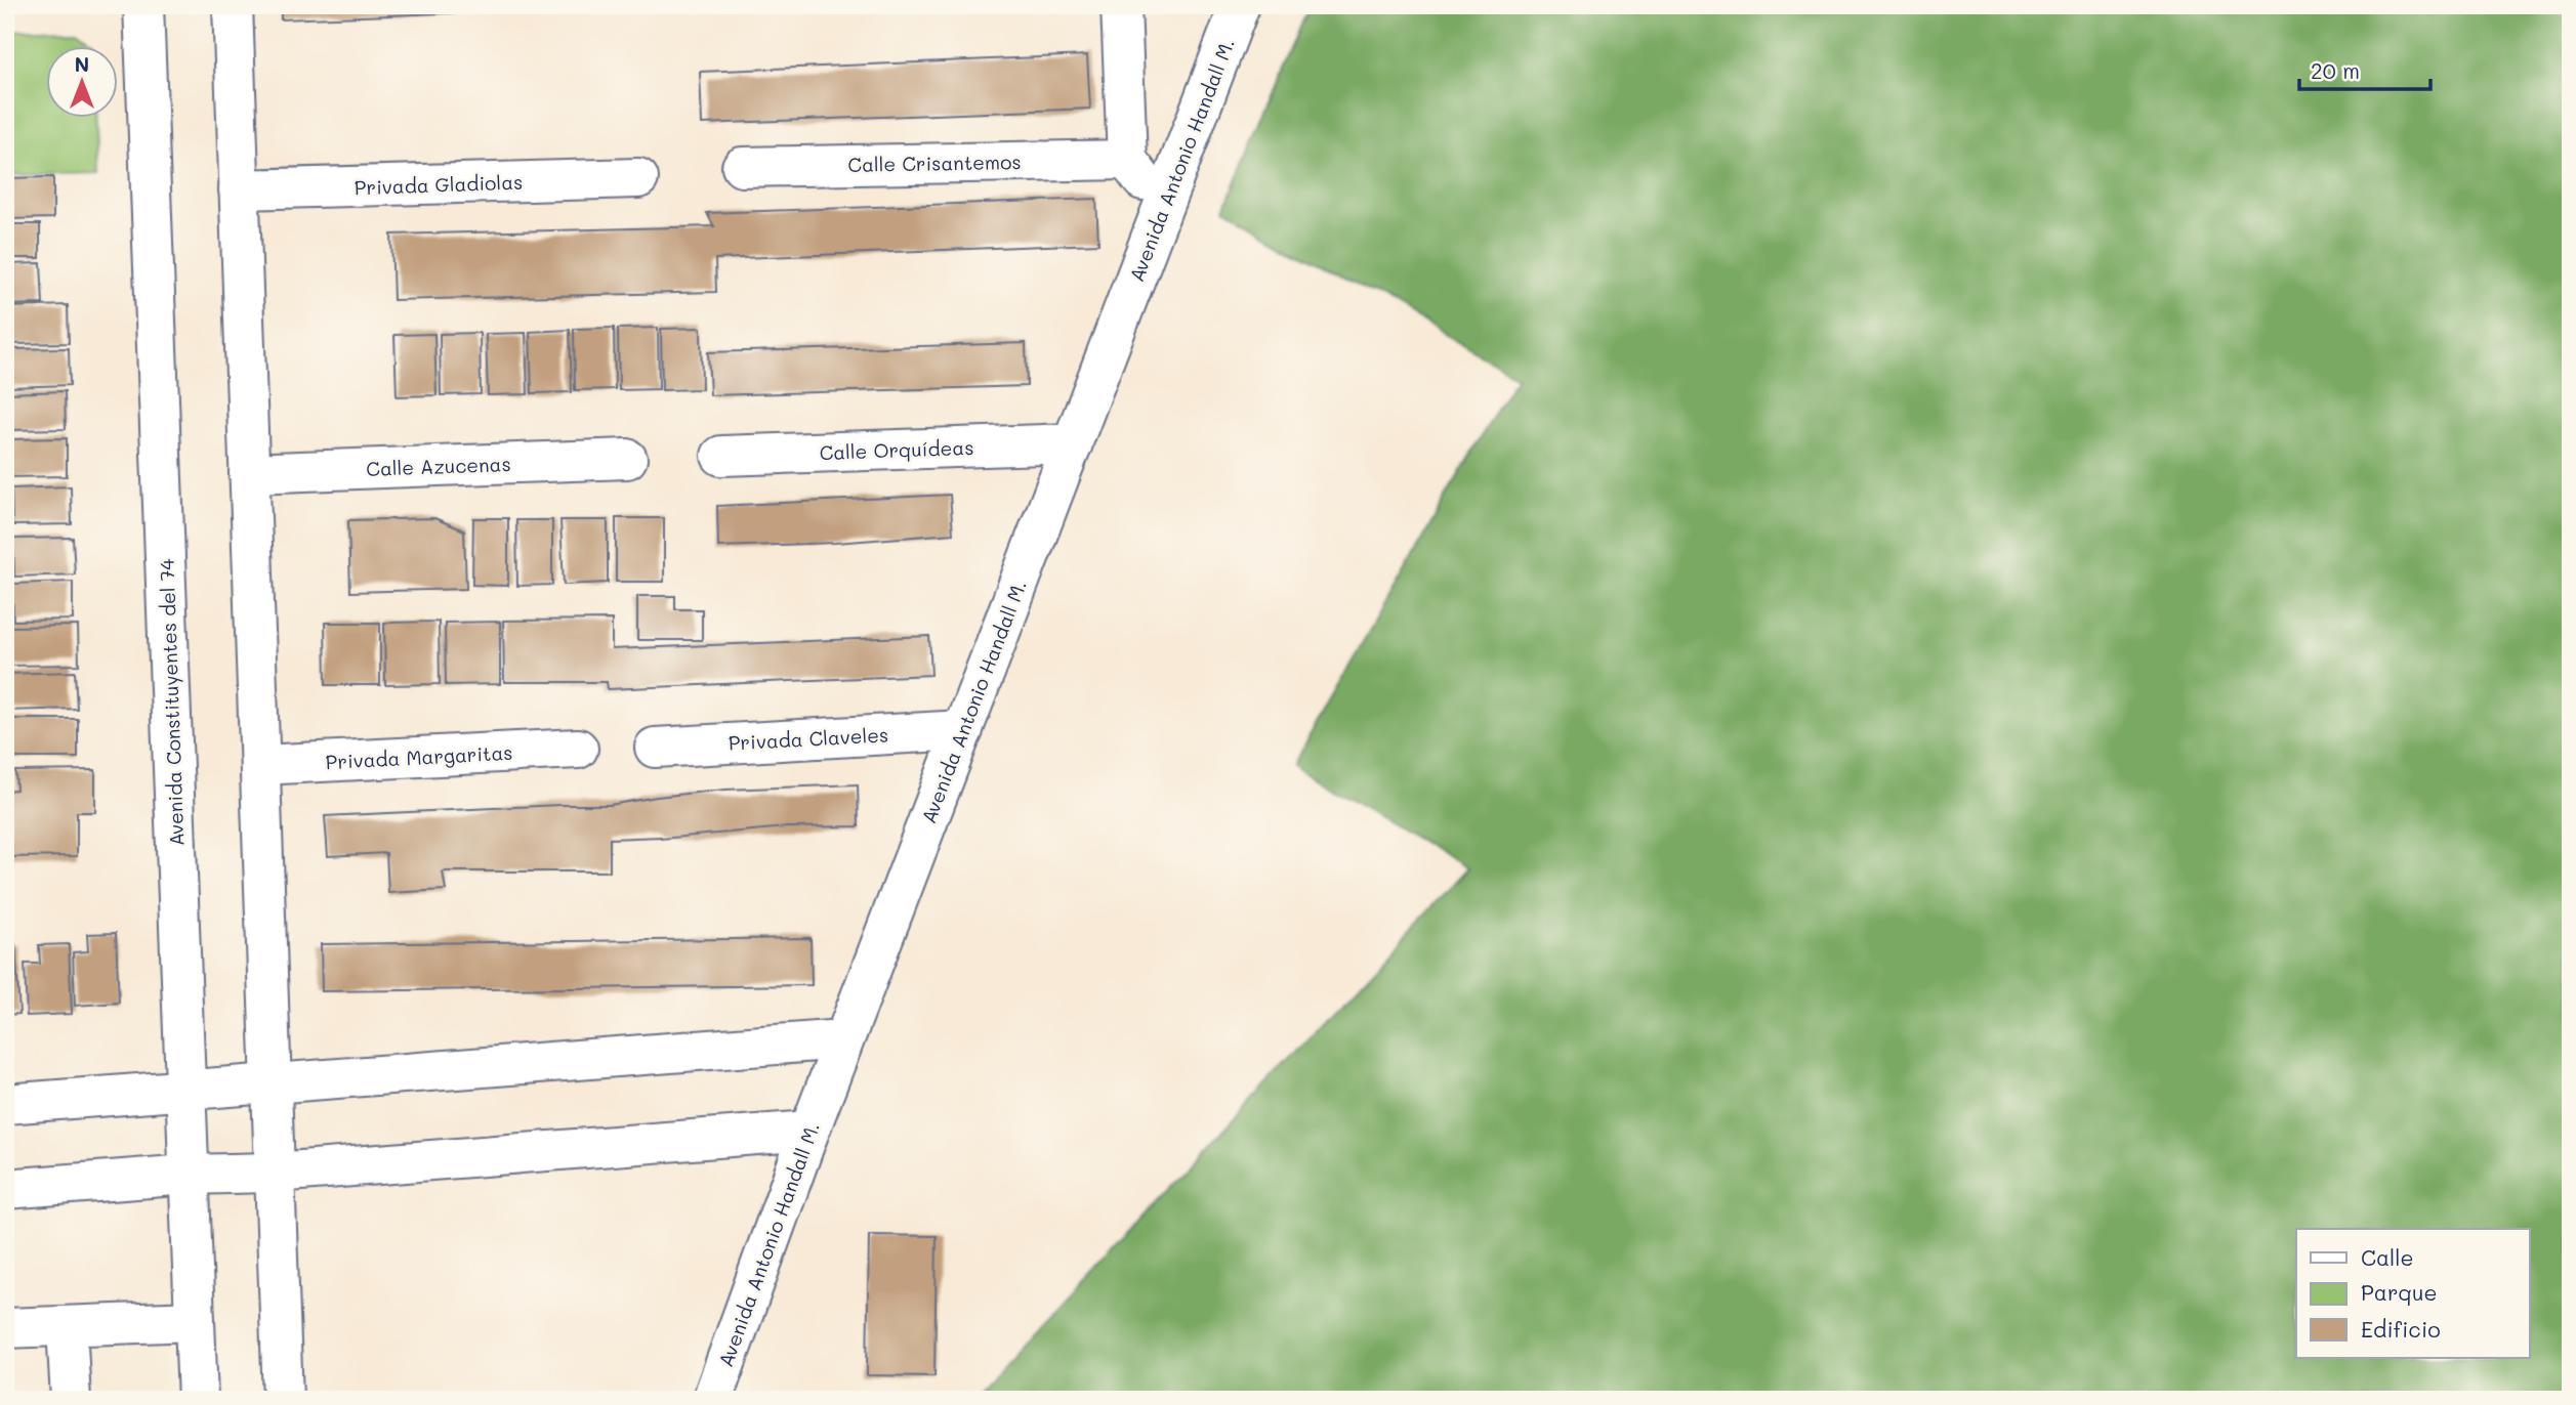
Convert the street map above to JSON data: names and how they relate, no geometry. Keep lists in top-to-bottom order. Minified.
{"streets":{"street":["Avenida Antonio Handall M.","Calle Crisantemos","Privada Gladiolas","Calle Orquídeas","Calle Azucenas","Avenida Constituyentes del 74","Privada Claveles","Privada Margaritas"]},"crossings":[["Avenida Antonio Handall M.","Calle Orquídeas"],["Avenida Antonio Handall M.","Privada Claveles"]],"legend":["Calle","Parque","Edificio"],"scale_bar":"20 m","north":"top"}
